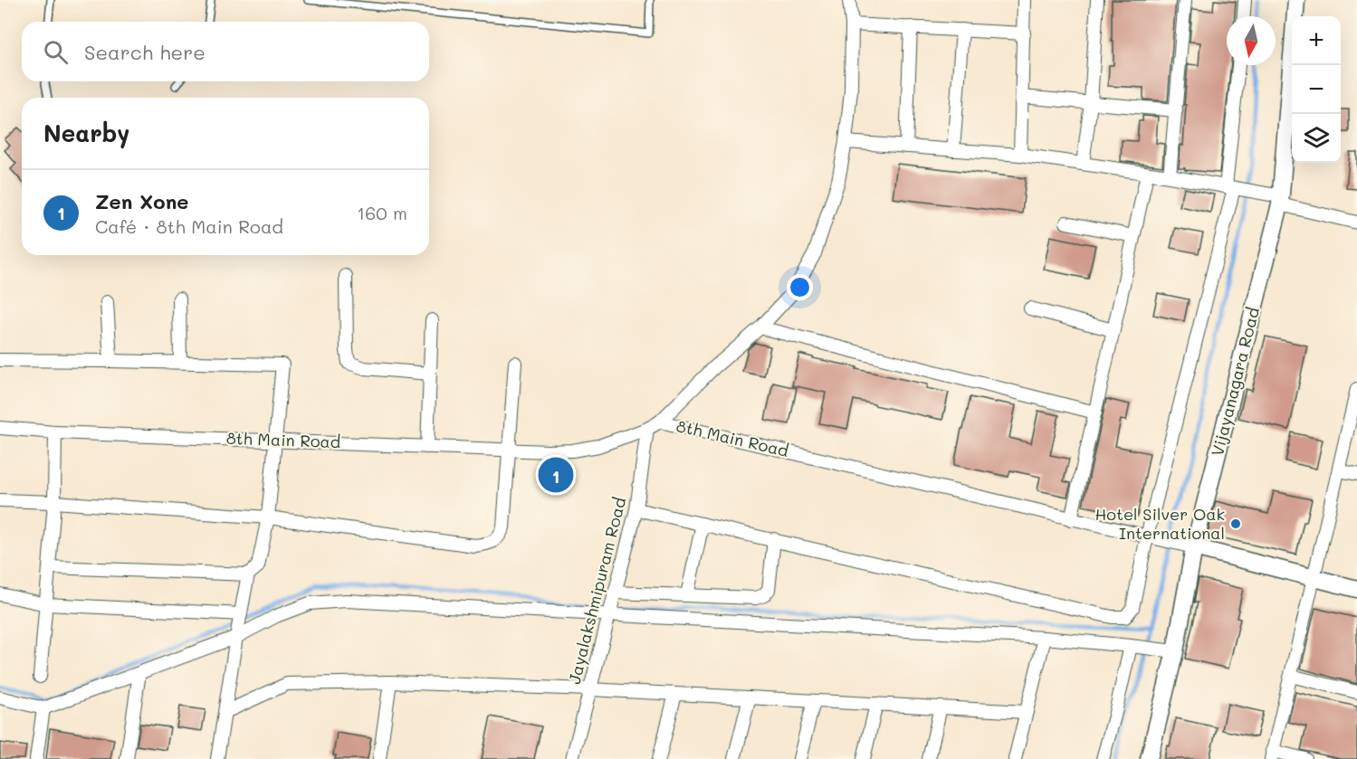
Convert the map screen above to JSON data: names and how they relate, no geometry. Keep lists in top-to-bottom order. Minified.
{"streets":{"street":["Vijayanagara Road","8th Main Road","Jayalakshmipuram Road"]},"crossings":[["Vijayanagara Road","8th Main Road"],["8th Main Road","Jayalakshmipuram Road"]],"places":["Hotel Silver Oak International"],"north":"bottom","page":{"map_buttons":["+","−"],"search":"Search here","heading":"Nearby","list":[{"mark":"1","name":"Zen Xone","note":"Café · 8th Main Road","value":"160 m"}],"pins":"1"}}
